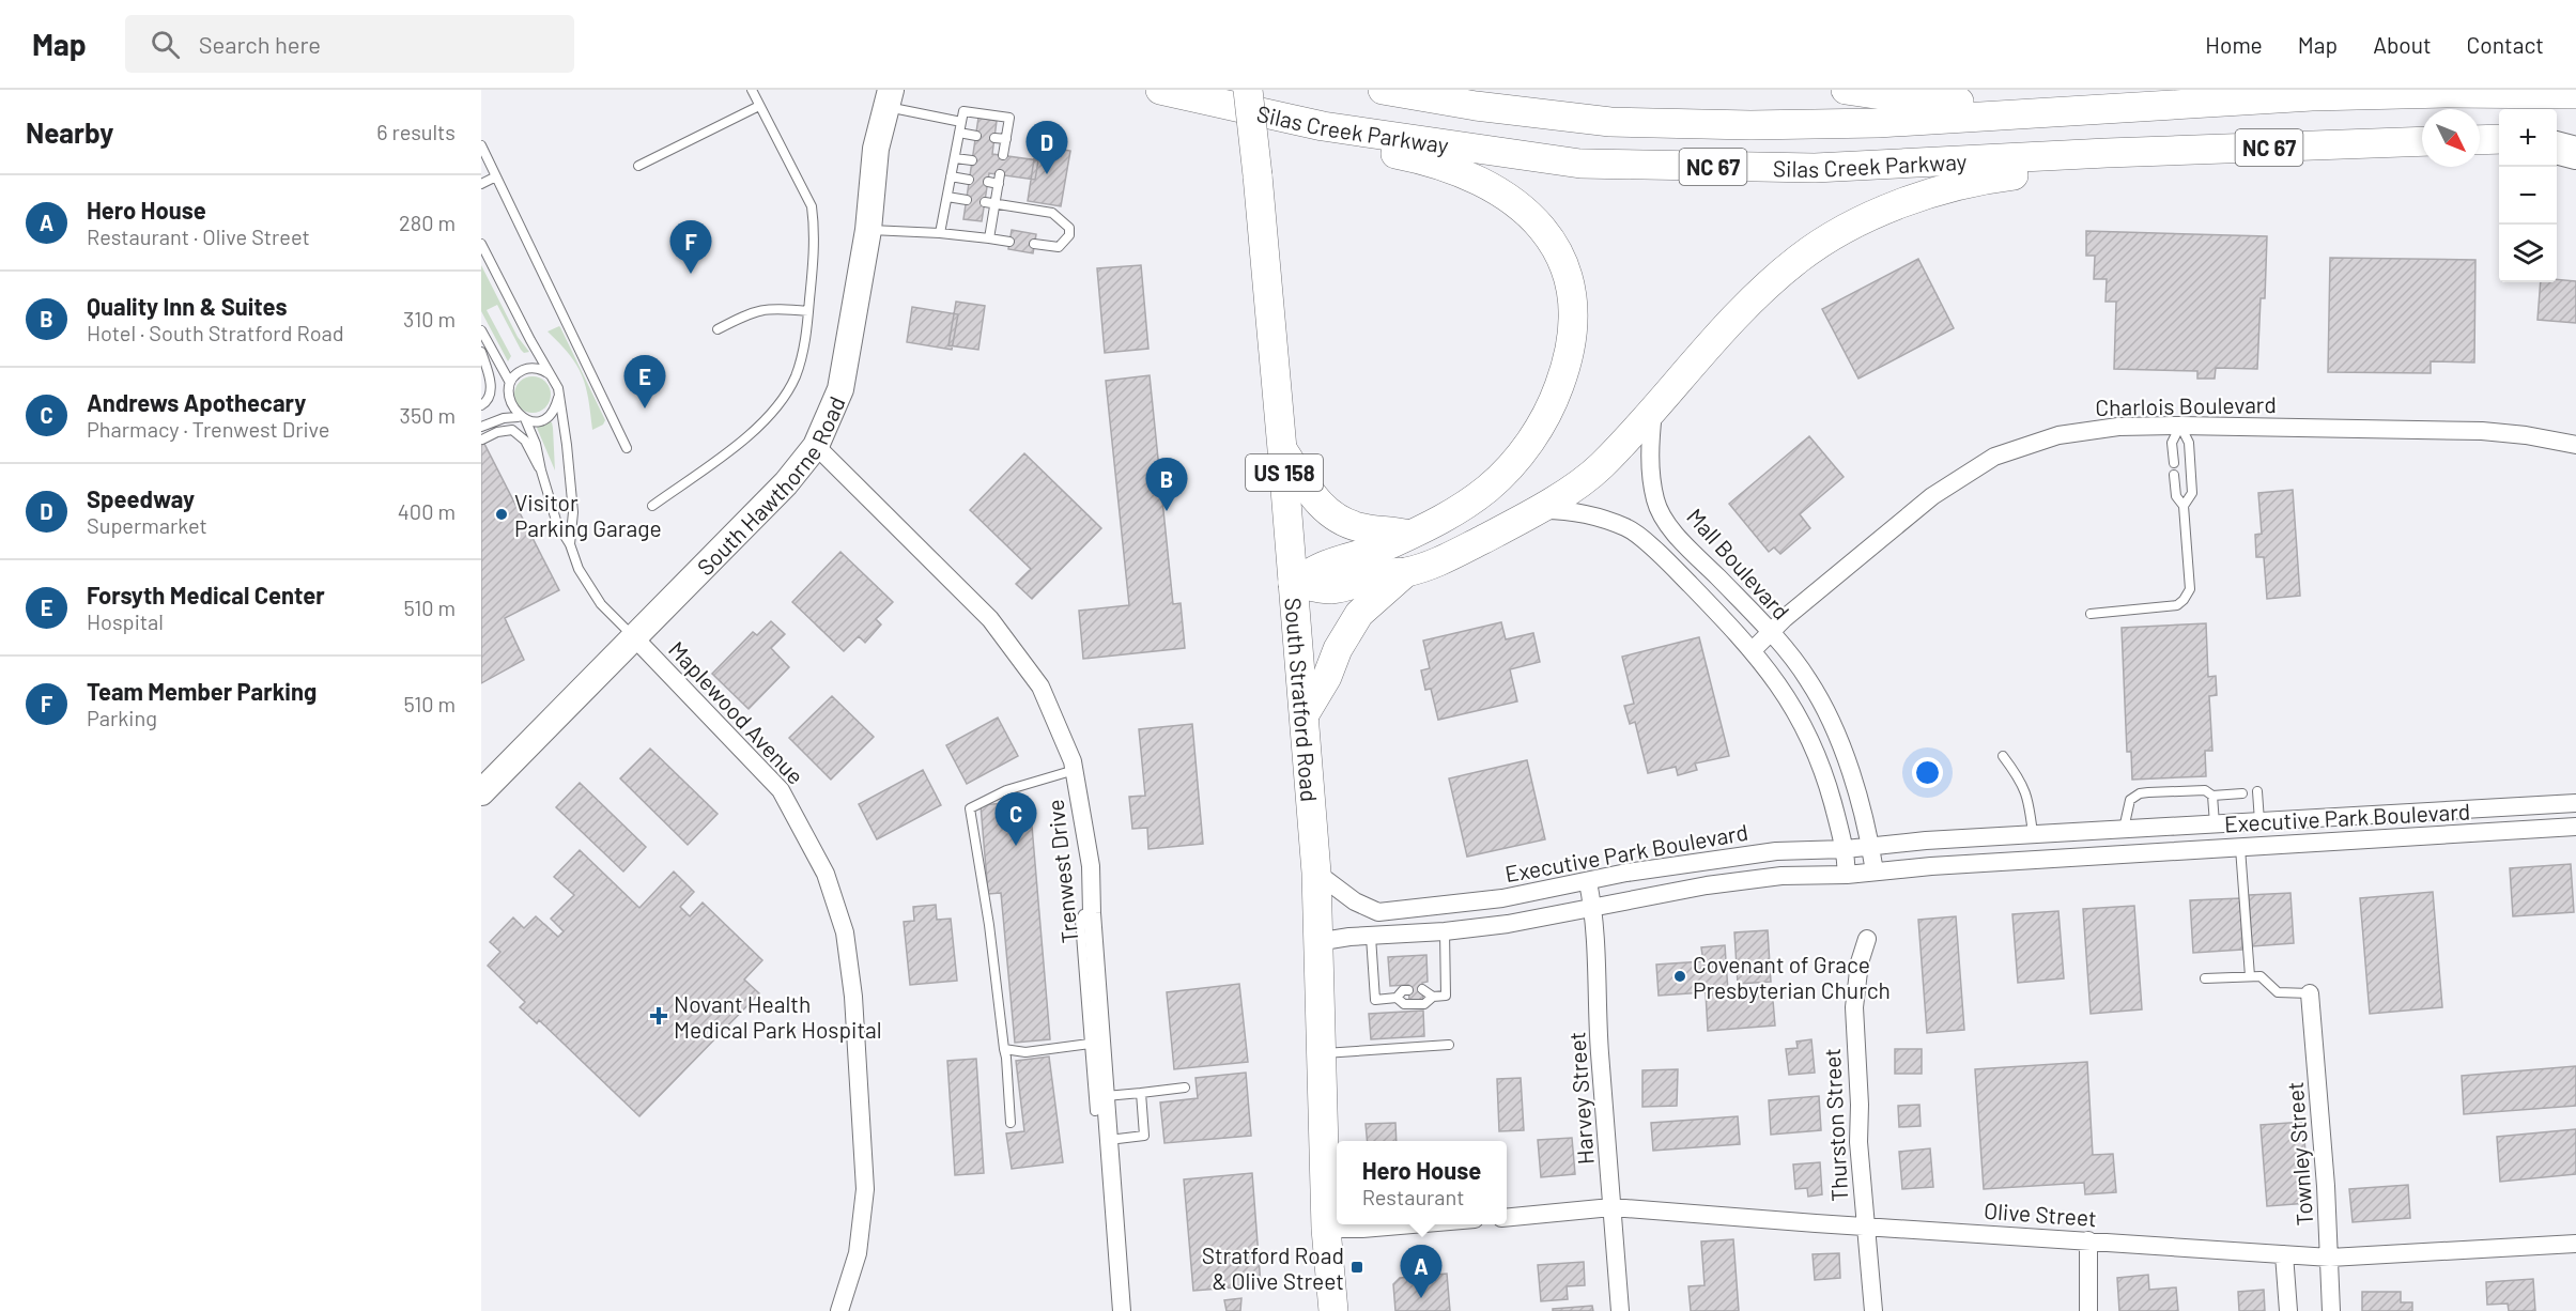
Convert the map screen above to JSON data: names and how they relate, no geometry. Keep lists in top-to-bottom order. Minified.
{"streets":{"main road":["Silas Creek Parkway","NC 67","US 158","South Hawthorne Road","South Stratford Road"],"street":["Charlois Boulevard","Mall Boulevard","Maplewood Avenue","Executive Park Boulevard","Trenwest Drive","Harvey Street","Thurston Street","Townley Street","Olive Street"]},"crossings":[["Charlois Boulevard","Mall Boulevard"],["South Hawthorne Road","Maplewood Avenue"],["South Hawthorne Road","Trenwest Drive"],["Mall Boulevard","Executive Park Boulevard"],["South Stratford Road","Executive Park Boulevard"],["Executive Park Boulevard","Harvey Street"],["Harvey Street","Olive Street"],["Thurston Street","Olive Street"],["Townley Street","Olive Street"]],"places":{"other":["Visitor Parking Garage","Covenant of Grace Presbyterian Church"],"health":["Novant Health Medical Park Hospital"],"transit":["Stratford Road & Olive Street"]},"north":"bottom right","page":{"header":"Map","search":"Search here","nav":["Home","Map","About","Contact"],"heading":["Nearby","6 results"],"map_buttons":["+","−"],"pins":["D","F","E","B","C","A"],"list":[{"mark":"A","name":"Hero House","note":"Restaurant · Olive Street","value":"280 m"},{"mark":"B","name":"Quality Inn & Suites","note":"Hotel · South Stratford Road","value":"310 m"},{"mark":"C","name":"Andrews Apothecary","note":"Pharmacy · Trenwest Drive","value":"350 m"},{"mark":"D","name":"Speedway","note":"Supermarket","value":"400 m"},{"mark":"E","name":"Forsyth Medical Center","note":"Hospital","value":"510 m"},{"mark":"F","name":"Team Member Parking","note":"Parking","value":"510 m"}],"popup":["Hero House","Restaurant"]}}
